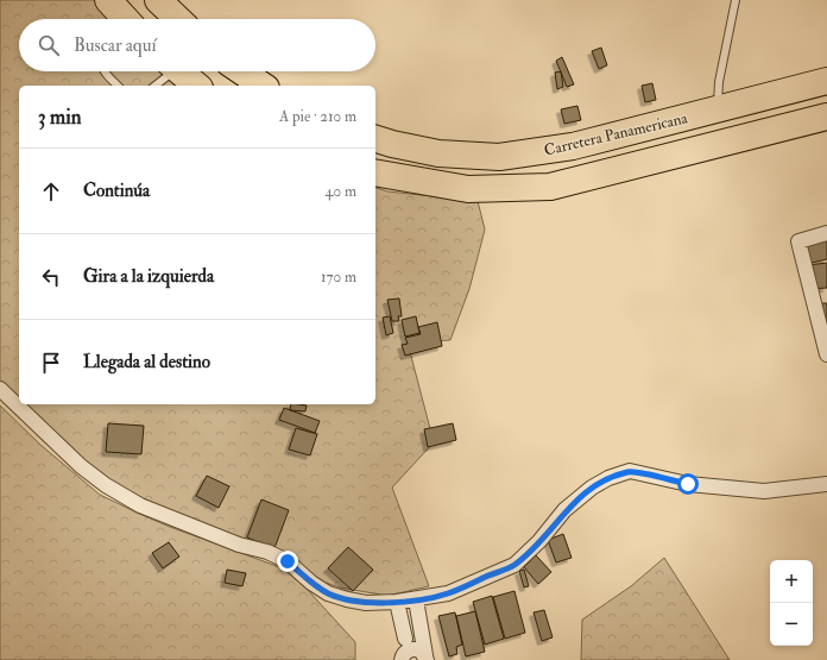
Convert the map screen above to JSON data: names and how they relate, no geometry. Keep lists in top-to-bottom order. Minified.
{"streets":{"highway":["Carretera Panamericana"]},"page":{"search":"Buscar aquí","heading":["3 min","A pie · 210 m"],"list":[["Continúa","40 m"],["Gira a la izquierda","170 m"],"Llegada al destino"],"map_buttons":["+","−"]}}
